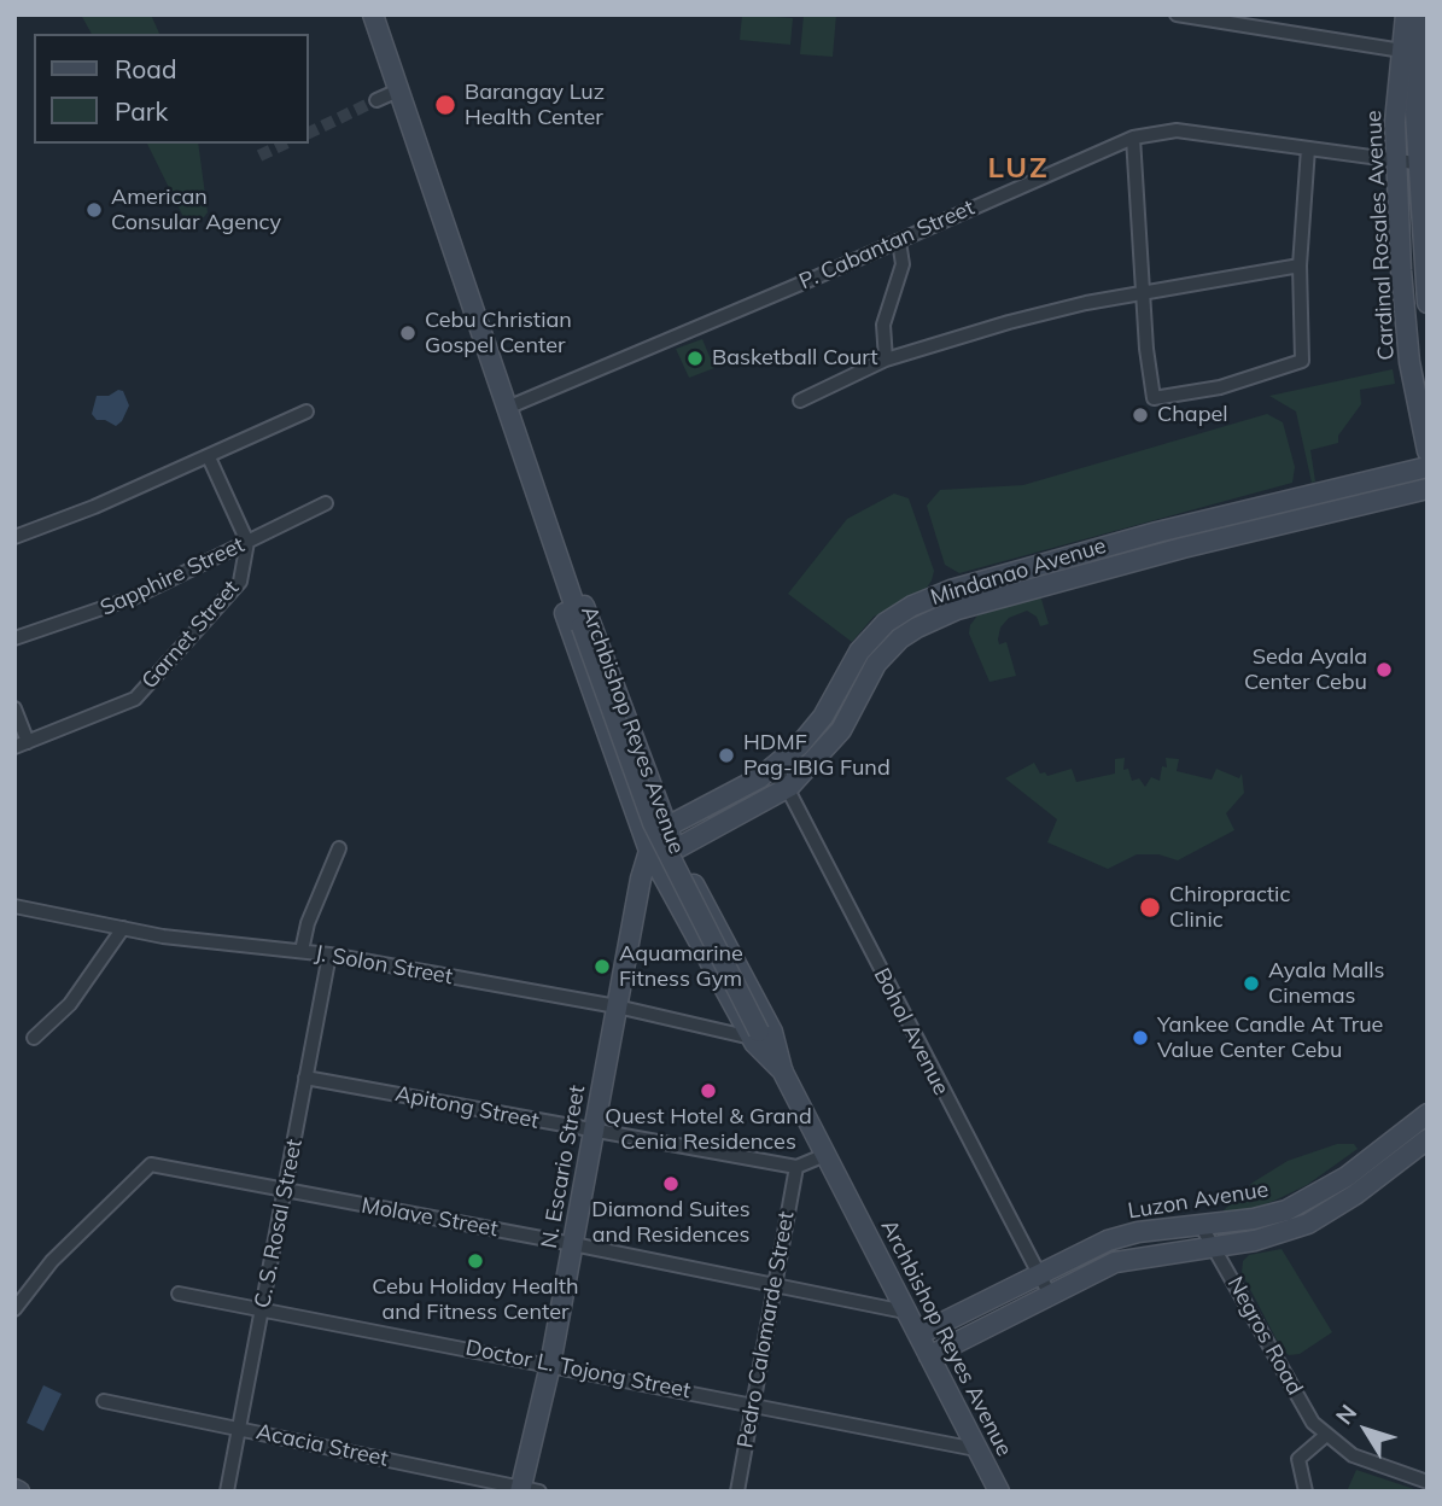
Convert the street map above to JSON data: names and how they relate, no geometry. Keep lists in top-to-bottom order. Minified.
{"streets":{"main road":["Cardinal Rosales Avenue","Mindanao Avenue","Archbishop Reyes Avenue","N. Escario Street","Luzon Avenue"],"street":["P. Cabantan Street","Sapphire Street","Garnet Street","J. Solon Street","Bohol Avenue","Apitong Street","Molave Street","C. S. Rosal Street","Pedro Calomarde Street","Negros Road","Doctor L. Tojong Street","Acacia Street"]},"crossings":[["Cardinal Rosales Avenue","P. Cabantan Street"],["P. Cabantan Street","Archbishop Reyes Avenue"],["Mindanao Avenue","Archbishop Reyes Avenue"],["Mindanao Avenue","Bohol Avenue"],["Mindanao Avenue","N. Escario Street"],["Sapphire Street","Garnet Street"],["Archbishop Reyes Avenue","J. Solon Street"],["Archbishop Reyes Avenue","N. Escario Street"],["Archbishop Reyes Avenue","Luzon Avenue"],["Archbishop Reyes Avenue","Molave Street"],["Archbishop Reyes Avenue","Doctor L. Tojong Street"],["J. Solon Street","N. Escario Street"],["J. Solon Street","C. S. Rosal Street"],["Bohol Avenue","Luzon Avenue"],["Apitong Street","N. Escario Street"],["Apitong Street","C. S. Rosal Street"],["Apitong Street","Pedro Calomarde Street"],["N. Escario Street","Molave Street"],["N. Escario Street","Doctor L. Tojong Street"],["N. Escario Street","Acacia Street"],["Luzon Avenue","Negros Road"],["Molave Street","C. S. Rosal Street"],["Molave Street","Pedro Calomarde Street"],["C. S. Rosal Street","Doctor L. Tojong Street"],["C. S. Rosal Street","Acacia Street"],["Pedro Calomarde Street","Doctor L. Tojong Street"]],"districts":["LUZ"],"places":["Barangay Luz Health Center","American Consular Agency","Cebu Christian Gospel Center","Basketball Court","Chapel","Seda Ayala Center Cebu","HDMF Pag-IBIG Fund","Chiropractic Clinic","Aquamarine Fitness Gym","Ayala Malls Cinemas","Yankee Candle At True Value Center Cebu","Quest Hotel & Grand Cenia Residences","Diamond Suites and Residences","Cebu Holiday Health and Fitness Center"],"legend":["Road","Park"],"north":"top left"}
